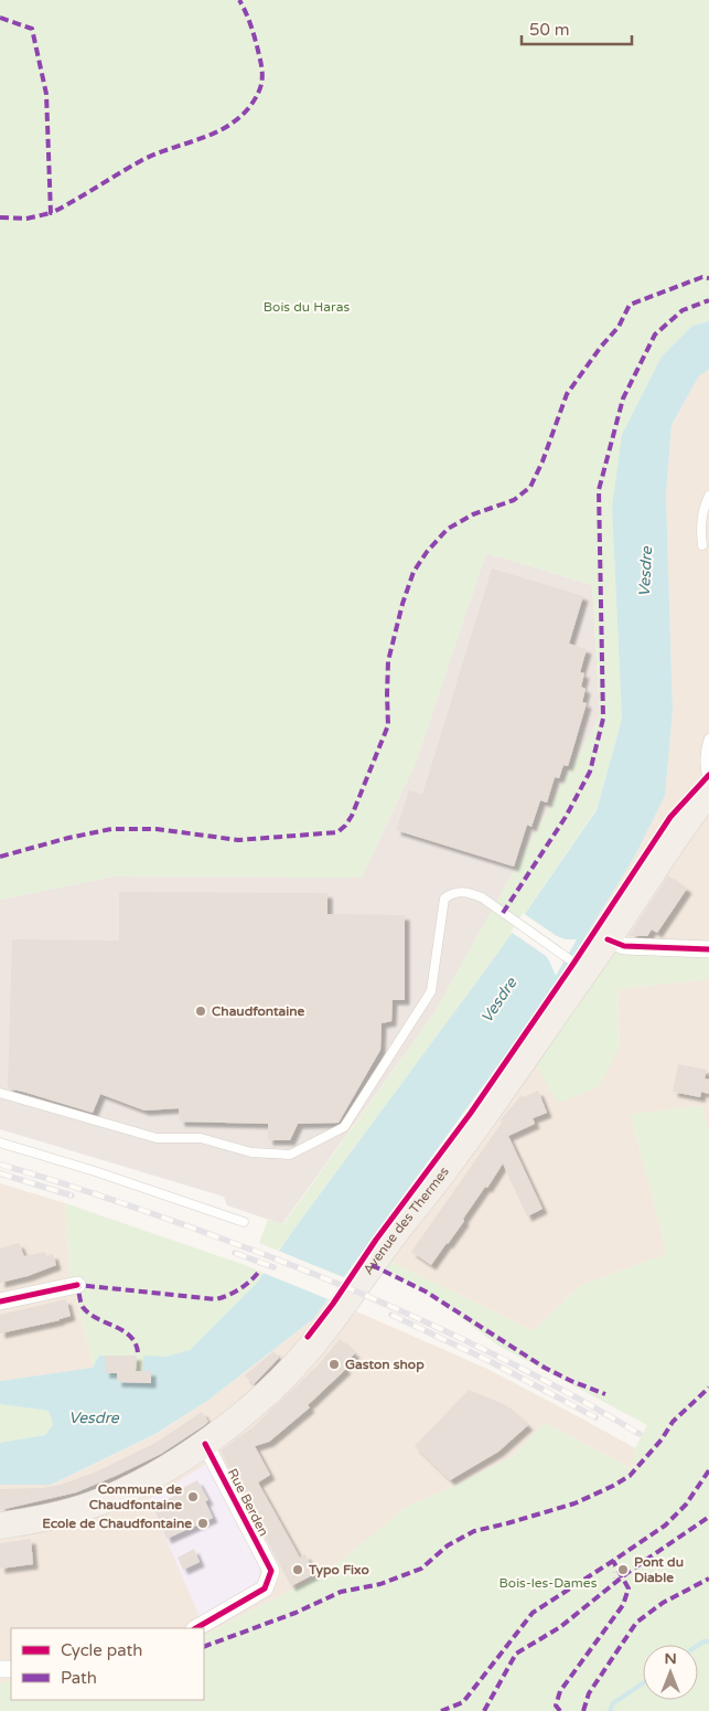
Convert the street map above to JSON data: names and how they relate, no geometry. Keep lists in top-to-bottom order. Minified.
{"streets":{"main road":["Avenue des Thermes"],"street":["Rue Berden"]},"crossings":[["Avenue des Thermes","Rue Berden"]],"water":["Vesdre"],"parks":["Bois du Haras","Bois-les-Dames"],"places":["Chaudfontaine","Gaston shop","Commune de Chaudfontaine","Ecole de Chaudfontaine","Typo Fixo","Pont du Diable"],"legend":["Cycle path","Path"],"scale_bar":"50 m","north":"top"}
